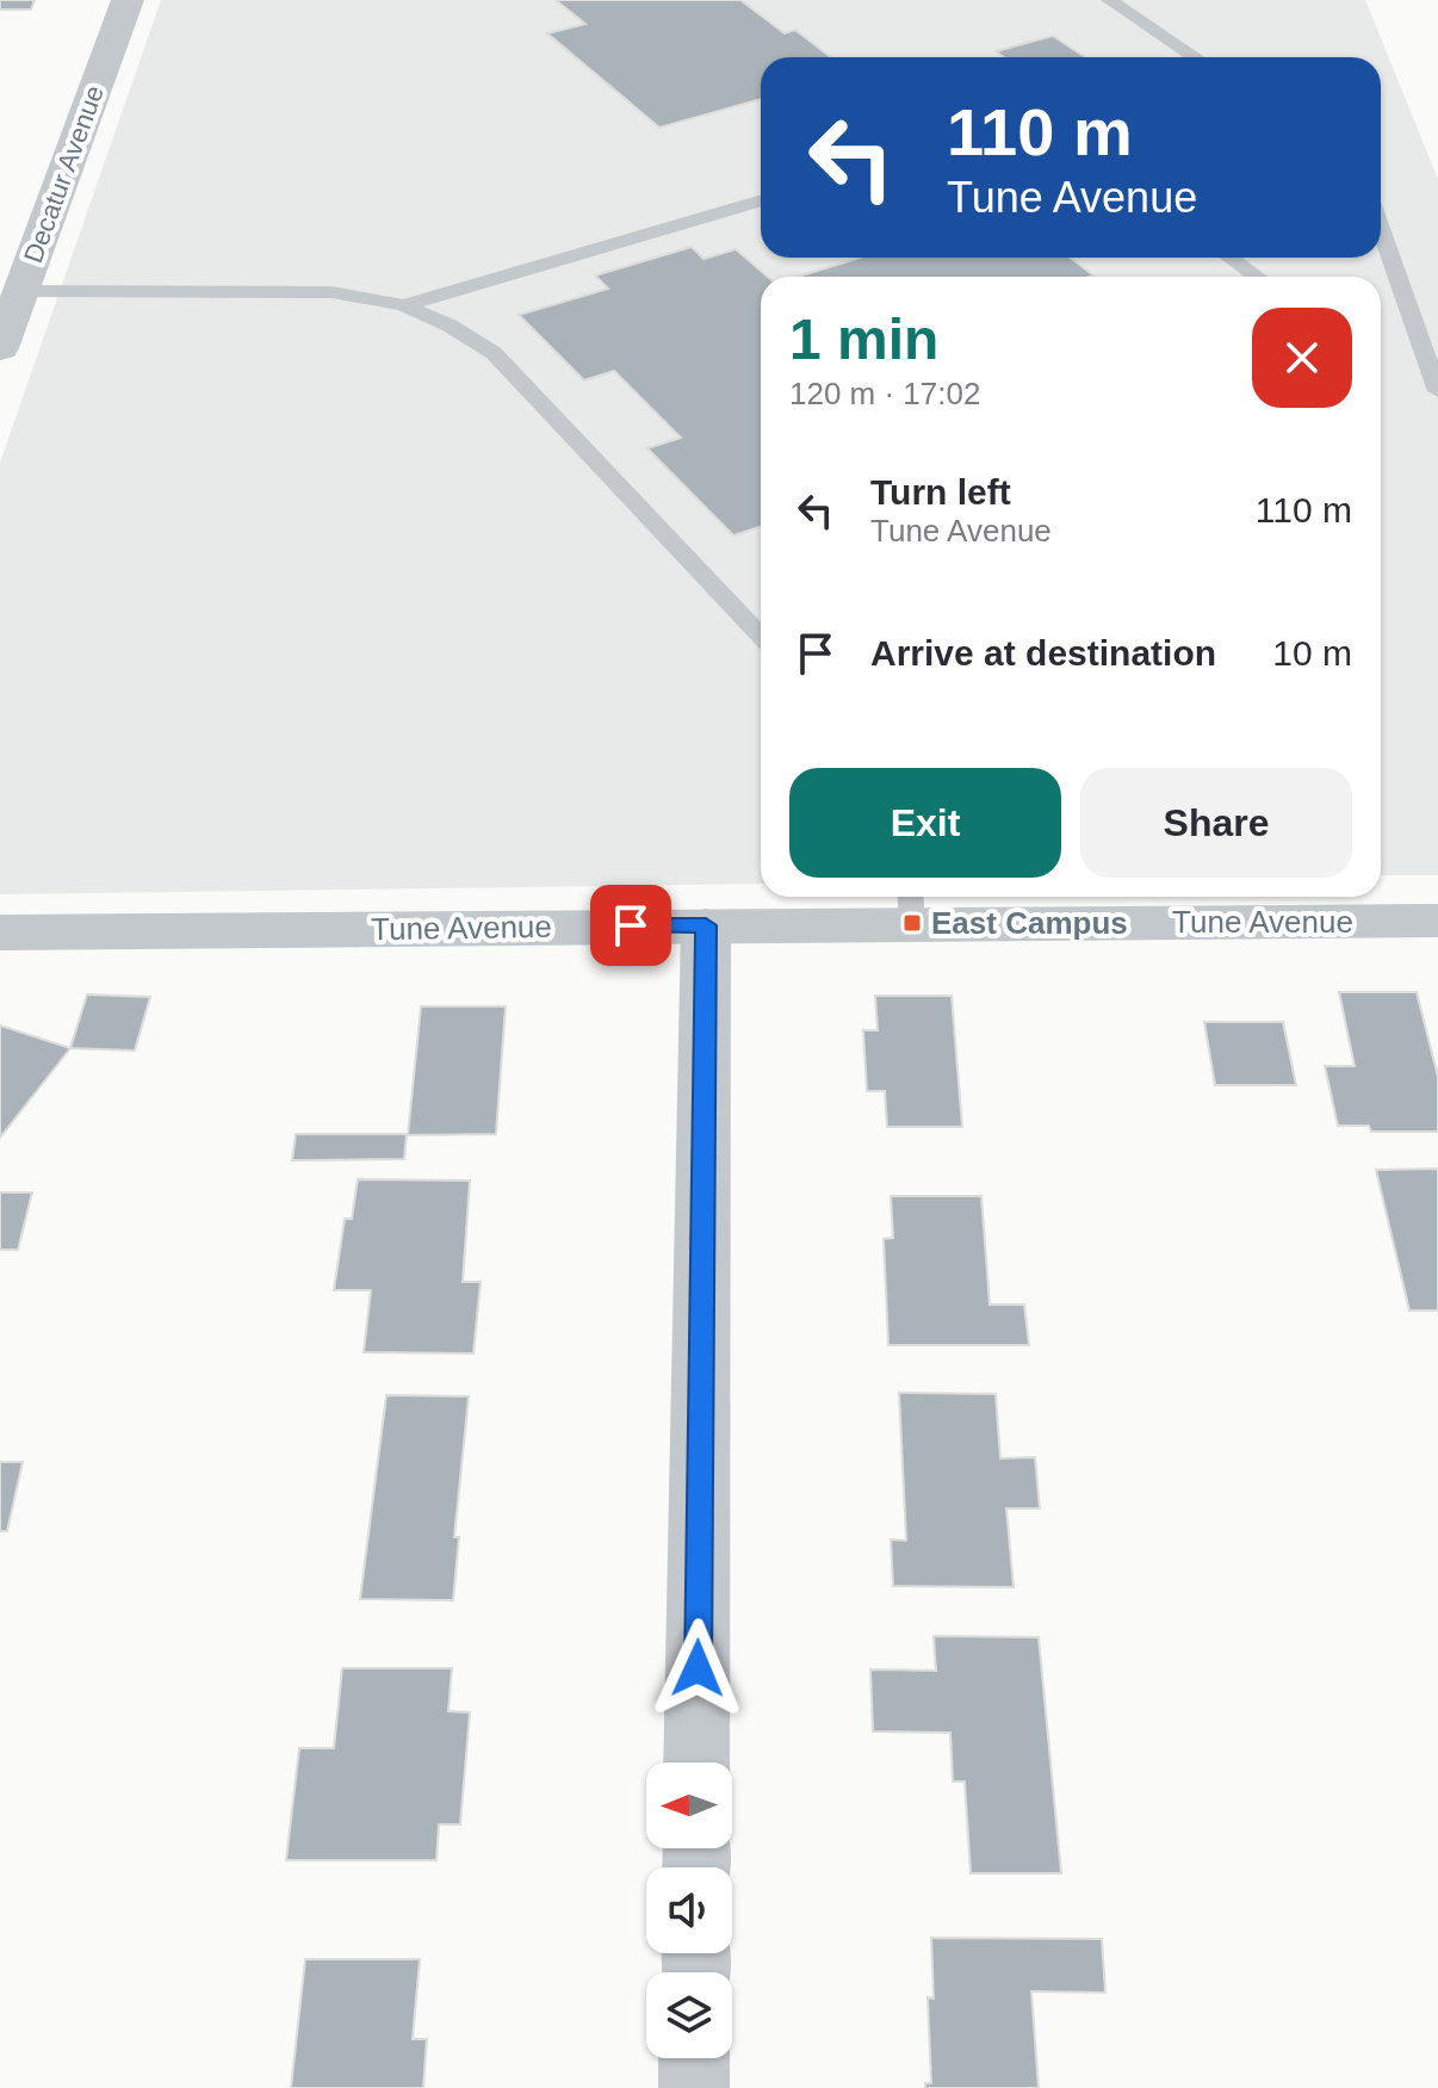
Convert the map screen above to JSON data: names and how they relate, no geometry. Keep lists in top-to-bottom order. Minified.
{"streets":{"street":["Decatur Avenue","Tune Avenue"]},"places":{"transit":["East Campus"]},"north":"left","page":{"turn":["110 m","Tune Avenue"],"heading":["1 min","120 m · 17:02"],"list":[{"name":"Turn left","note":"Tune Avenue","value":"110 m"},{"name":"Arrive at destination","value":"10 m"}],"buttons":["Exit","Share"]}}
